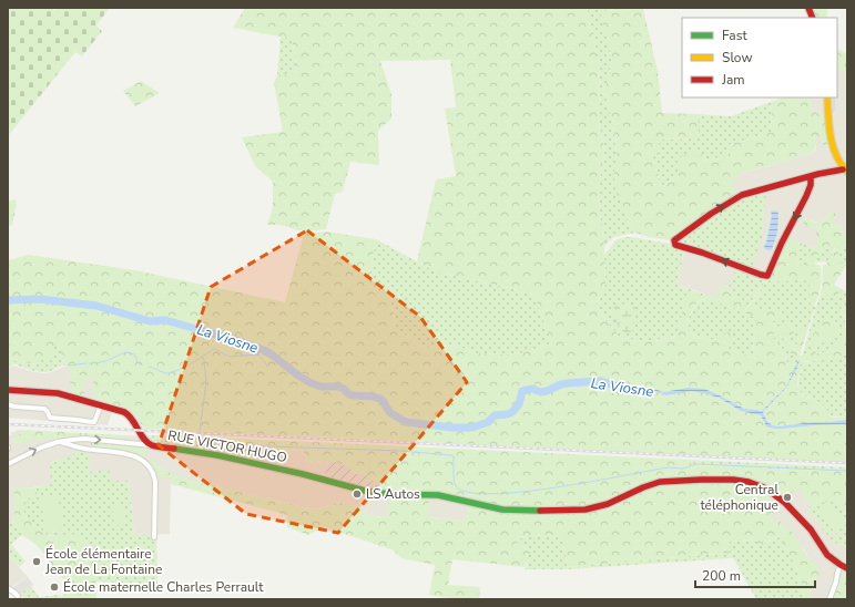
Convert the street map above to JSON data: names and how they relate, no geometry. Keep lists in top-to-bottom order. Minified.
{"streets":{"main road":["RUE VICTOR HUGO"]},"water":["La Viosne"],"places":["LS Autos","Central téléphonique","École élémentaire Jean de La Fontaine","École maternelle Charles Perrault"],"legend":["Fast","Slow","Jam"],"scale_bar":"200 m"}
